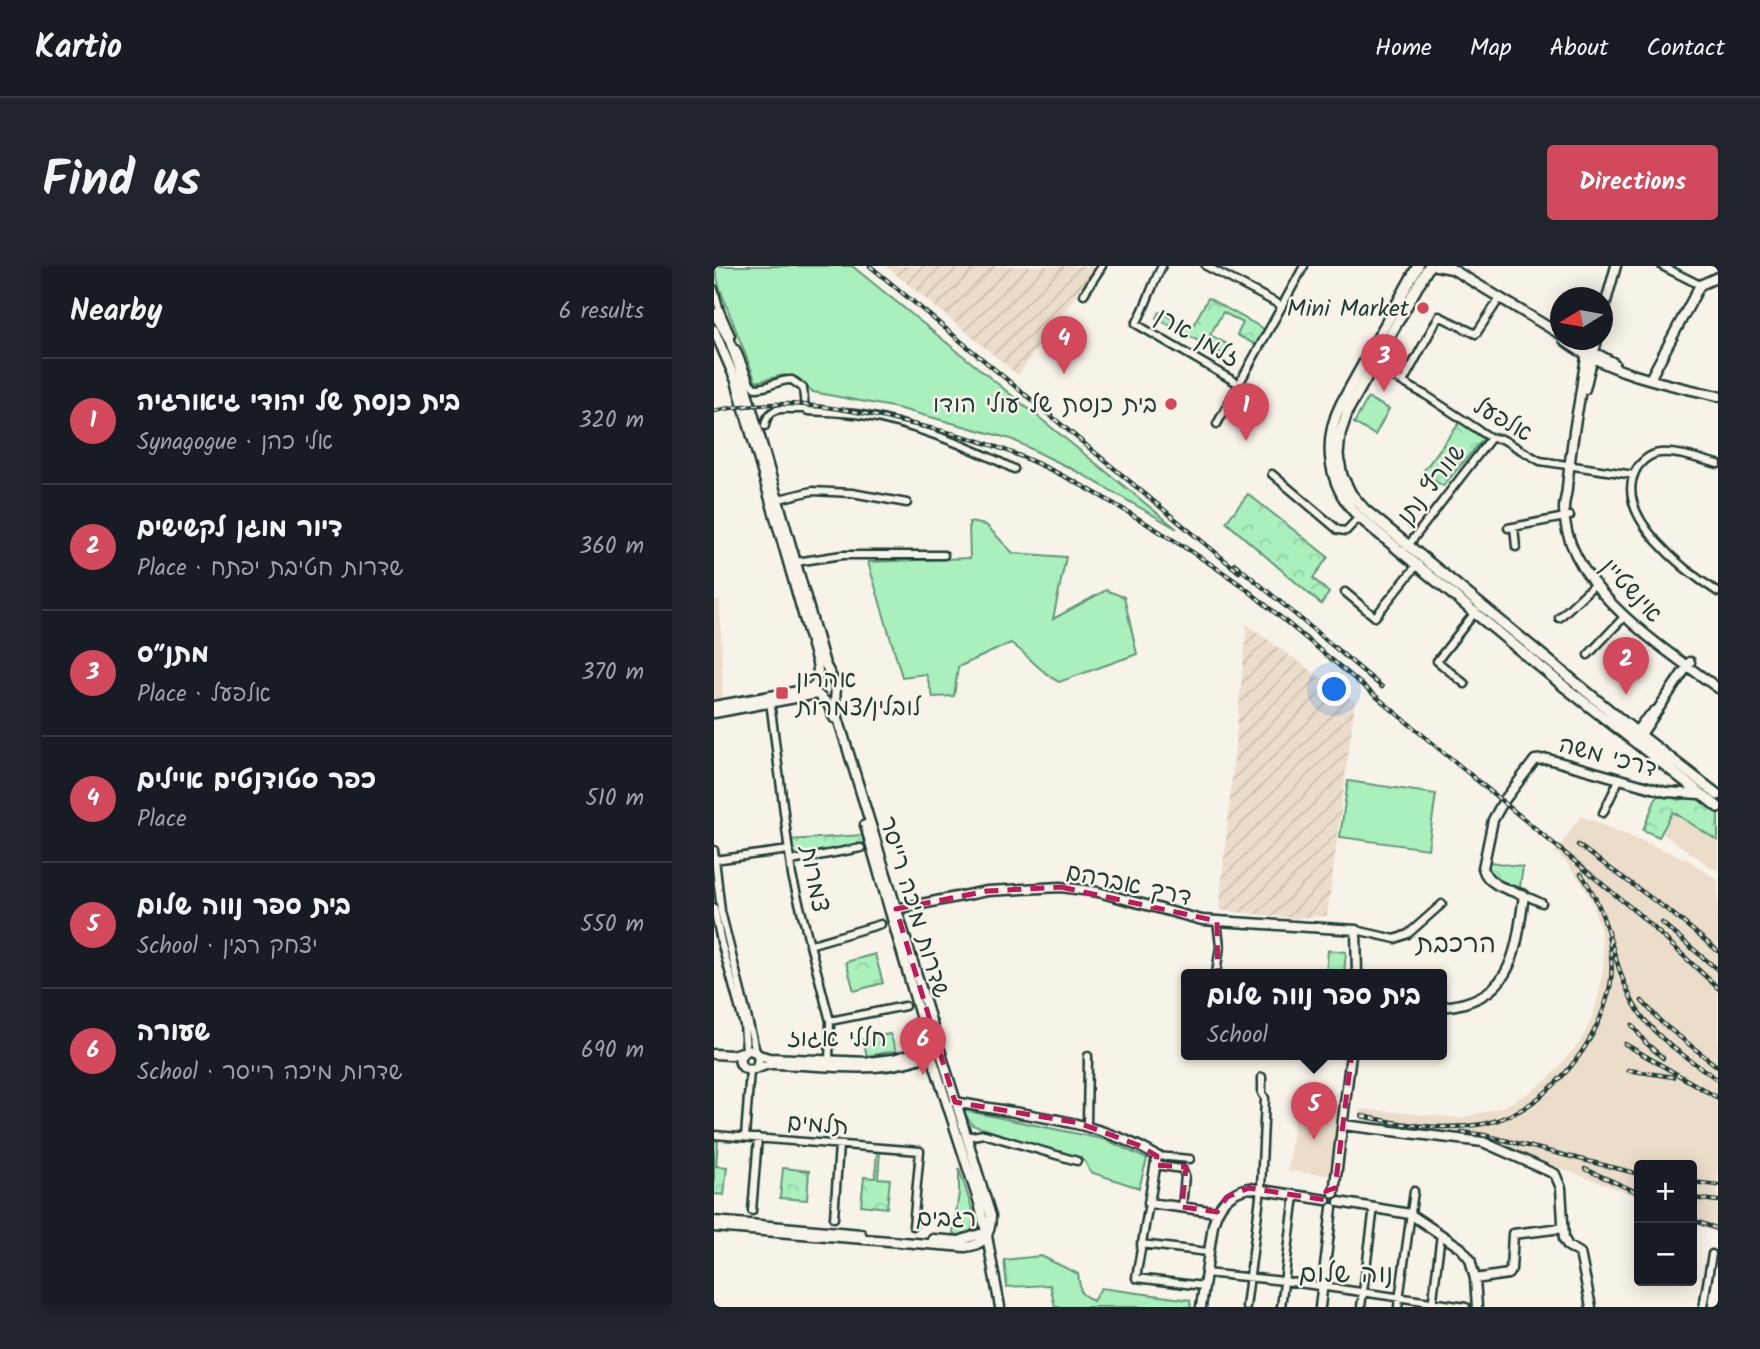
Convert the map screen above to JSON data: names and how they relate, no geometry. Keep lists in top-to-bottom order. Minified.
{"streets":{"street":["זלמן ארן","אלפעל","שוורץ נתן","אינשטיין","דרכי משה","צמרות","דרך אברהם","שדרות מיכה רייסר","חללי אגוז","תלמים","רגבים"]},"crossings":[["אלפעל","שוורץ נתן"],["אלפעל","אינשטיין"],["צמרות","חללי אגוז"],["דרך אברהם","שדרות מיכה רייסר"],["שדרות מיכה רייסר","חללי אגוז"],["שדרות מיכה רייסר","רגבים"]],"districts":["הרכבת","נוה שלום"],"places":{"other":["Mini Market","בית כנסת של עולי הודו"],"transit":["אהרון לובלין/צמרות"]},"north":"left","page":{"header":"Kartio","nav":["Home","Map","About","Contact"],"title":"Find us","buttons":"Directions","heading":["Nearby","6 results"],"pins":["4","3","1","2","6","5"],"list":[{"mark":"1","name":"בית כנסת של יהודי גיאורגיה","note":"Synagogue · אלי כהן","value":"320 m"},{"mark":"2","name":"דיור מוגן לקשישים","note":"Place · שדרות חטיבת יפתח","value":"360 m"},{"mark":"3","name":"מתנ״ס","note":"Place · אלפעל","value":"370 m"},{"mark":"4","name":"כפר סטודנטים איילים","note":"Place","value":"510 m"},{"mark":"5","name":"בית ספר נווה שלום","note":"School · יצחק רבין","value":"550 m"},{"mark":"6","name":"שעורה","note":"School · שדרות מיכה רייסר","value":"690 m"}],"popup":["בית ספר נווה שלום","School"],"map_buttons":["+","−"]}}
